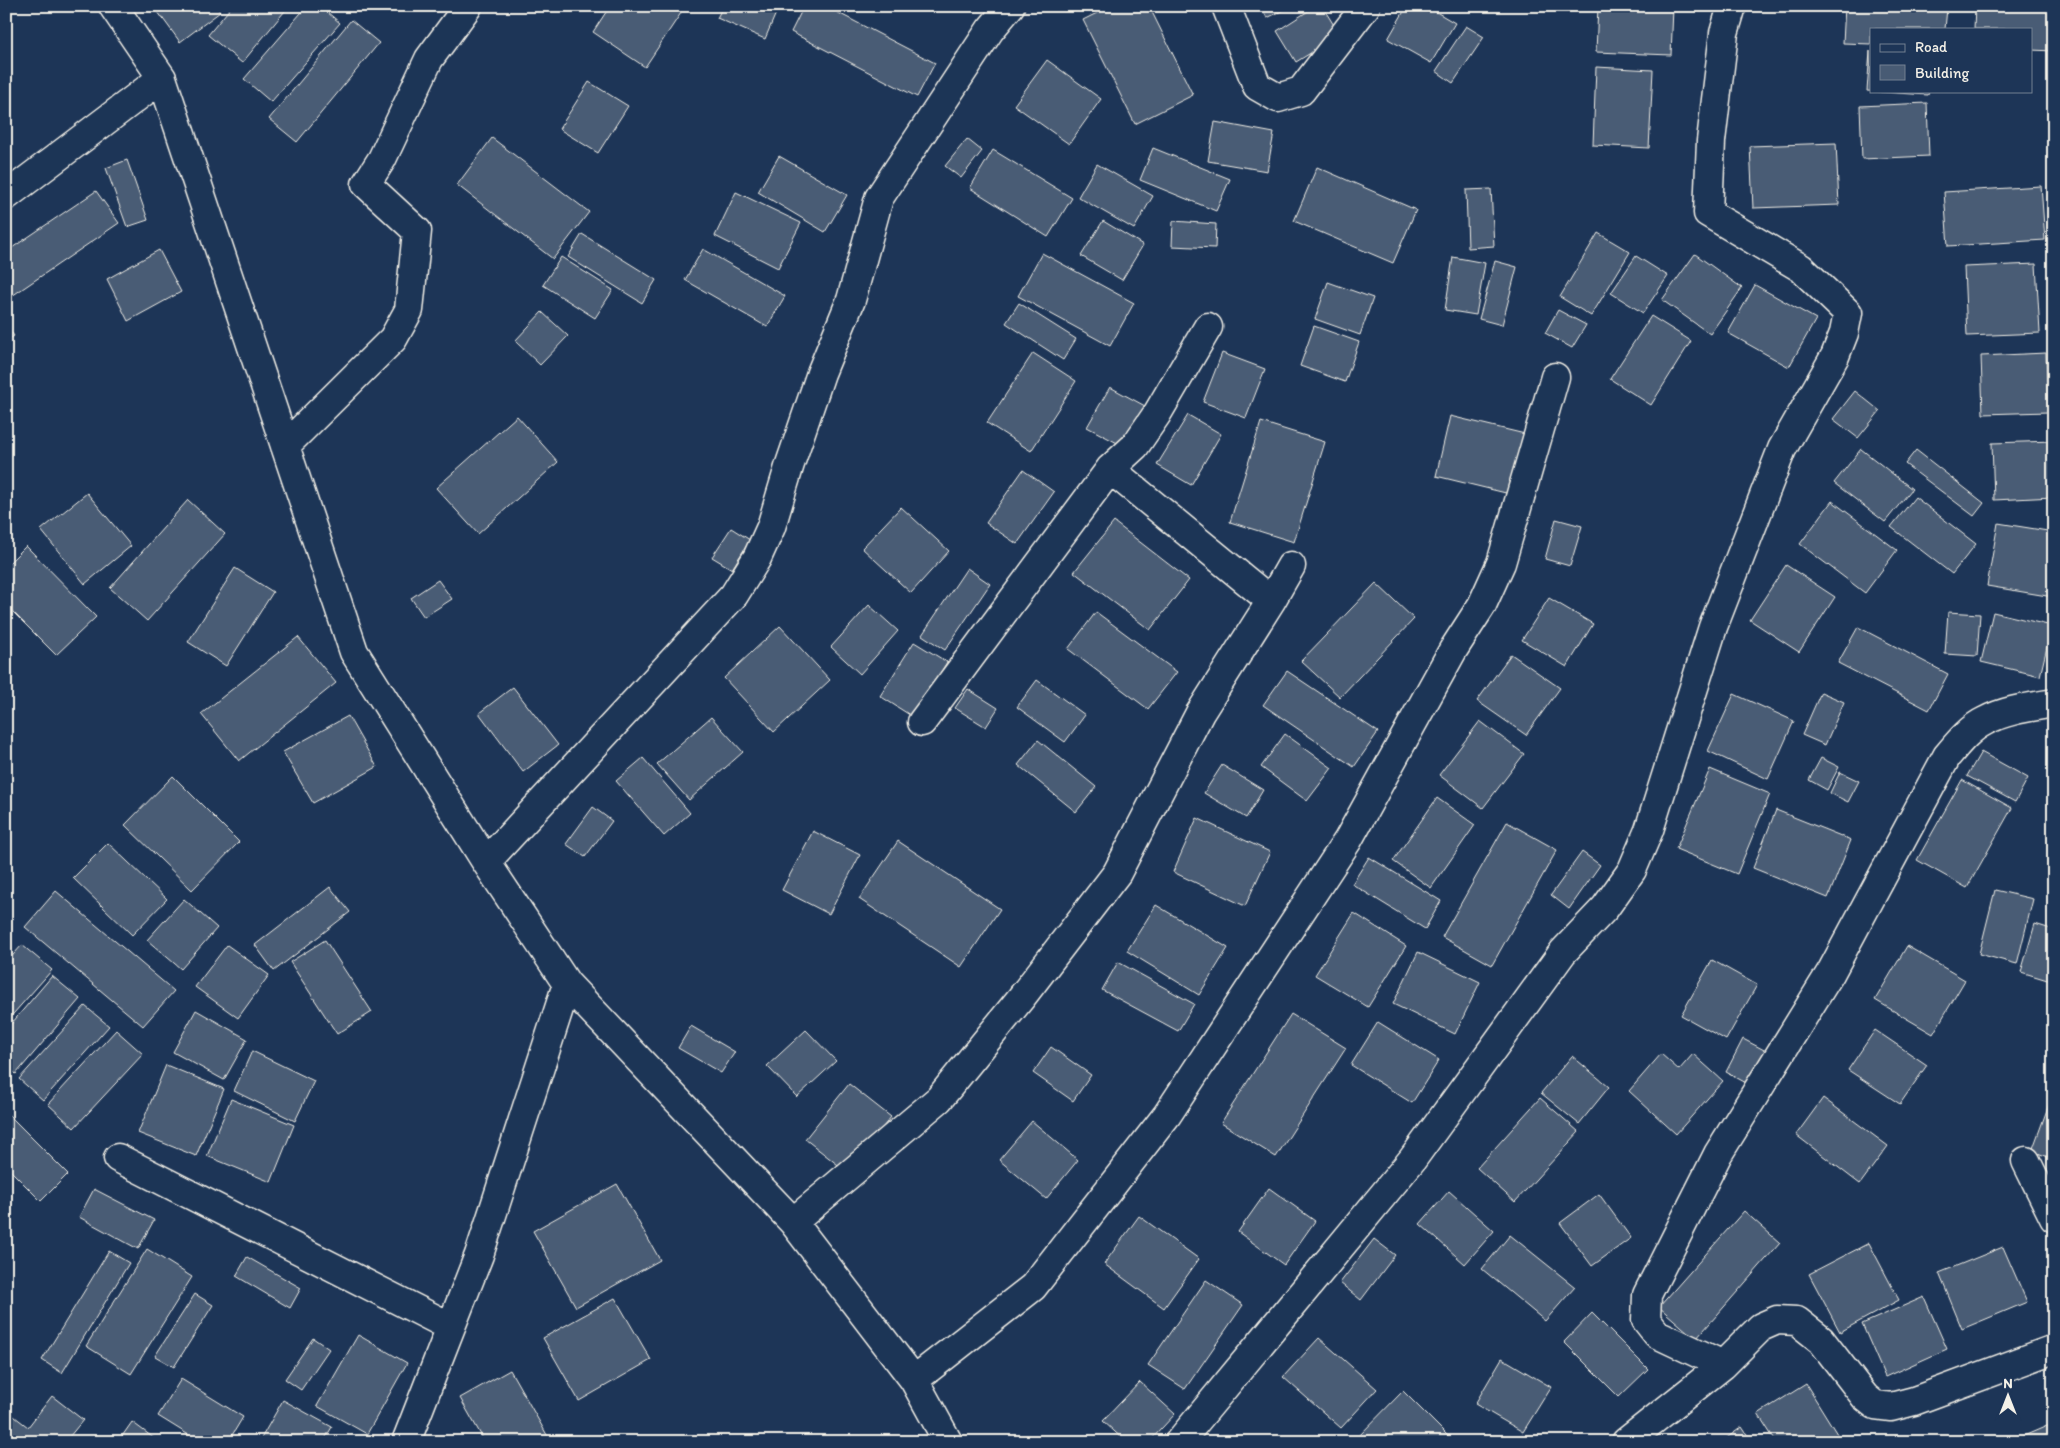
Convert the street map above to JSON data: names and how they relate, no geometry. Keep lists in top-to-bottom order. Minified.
{"legend":["Road","Building"],"north":"top"}
